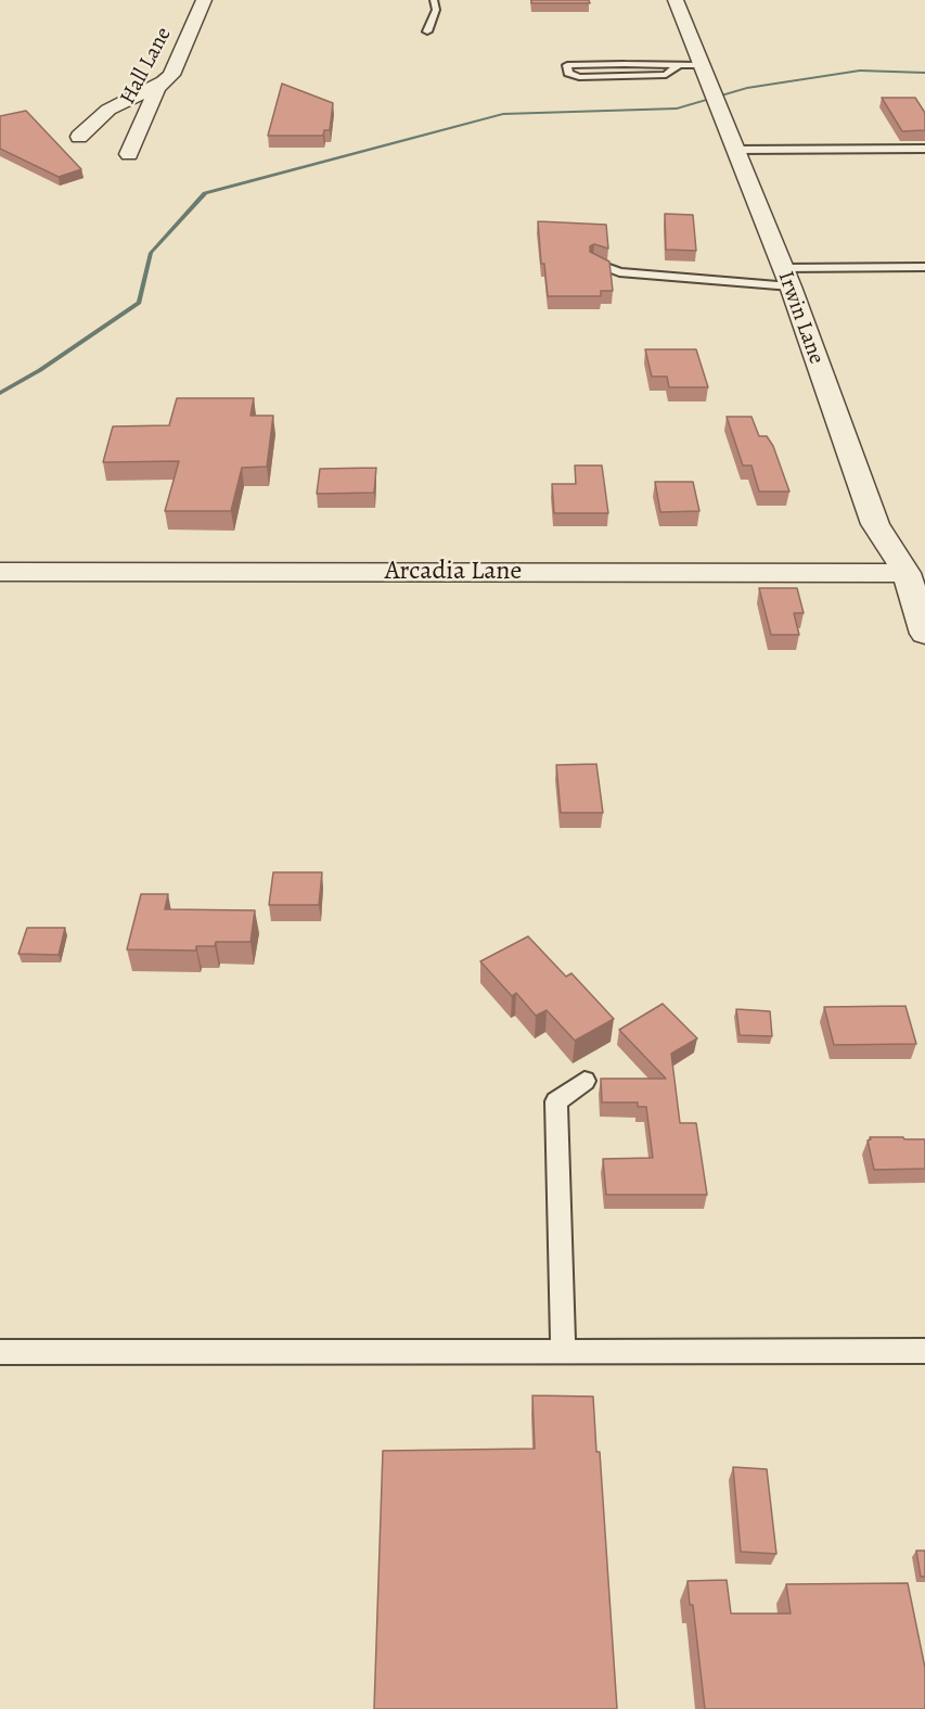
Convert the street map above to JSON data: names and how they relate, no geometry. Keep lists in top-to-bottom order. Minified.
{"streets":{"street":["Hall Lane","Irwin Lane","Arcadia Lane"]},"crossings":[["Irwin Lane","Arcadia Lane"]]}
